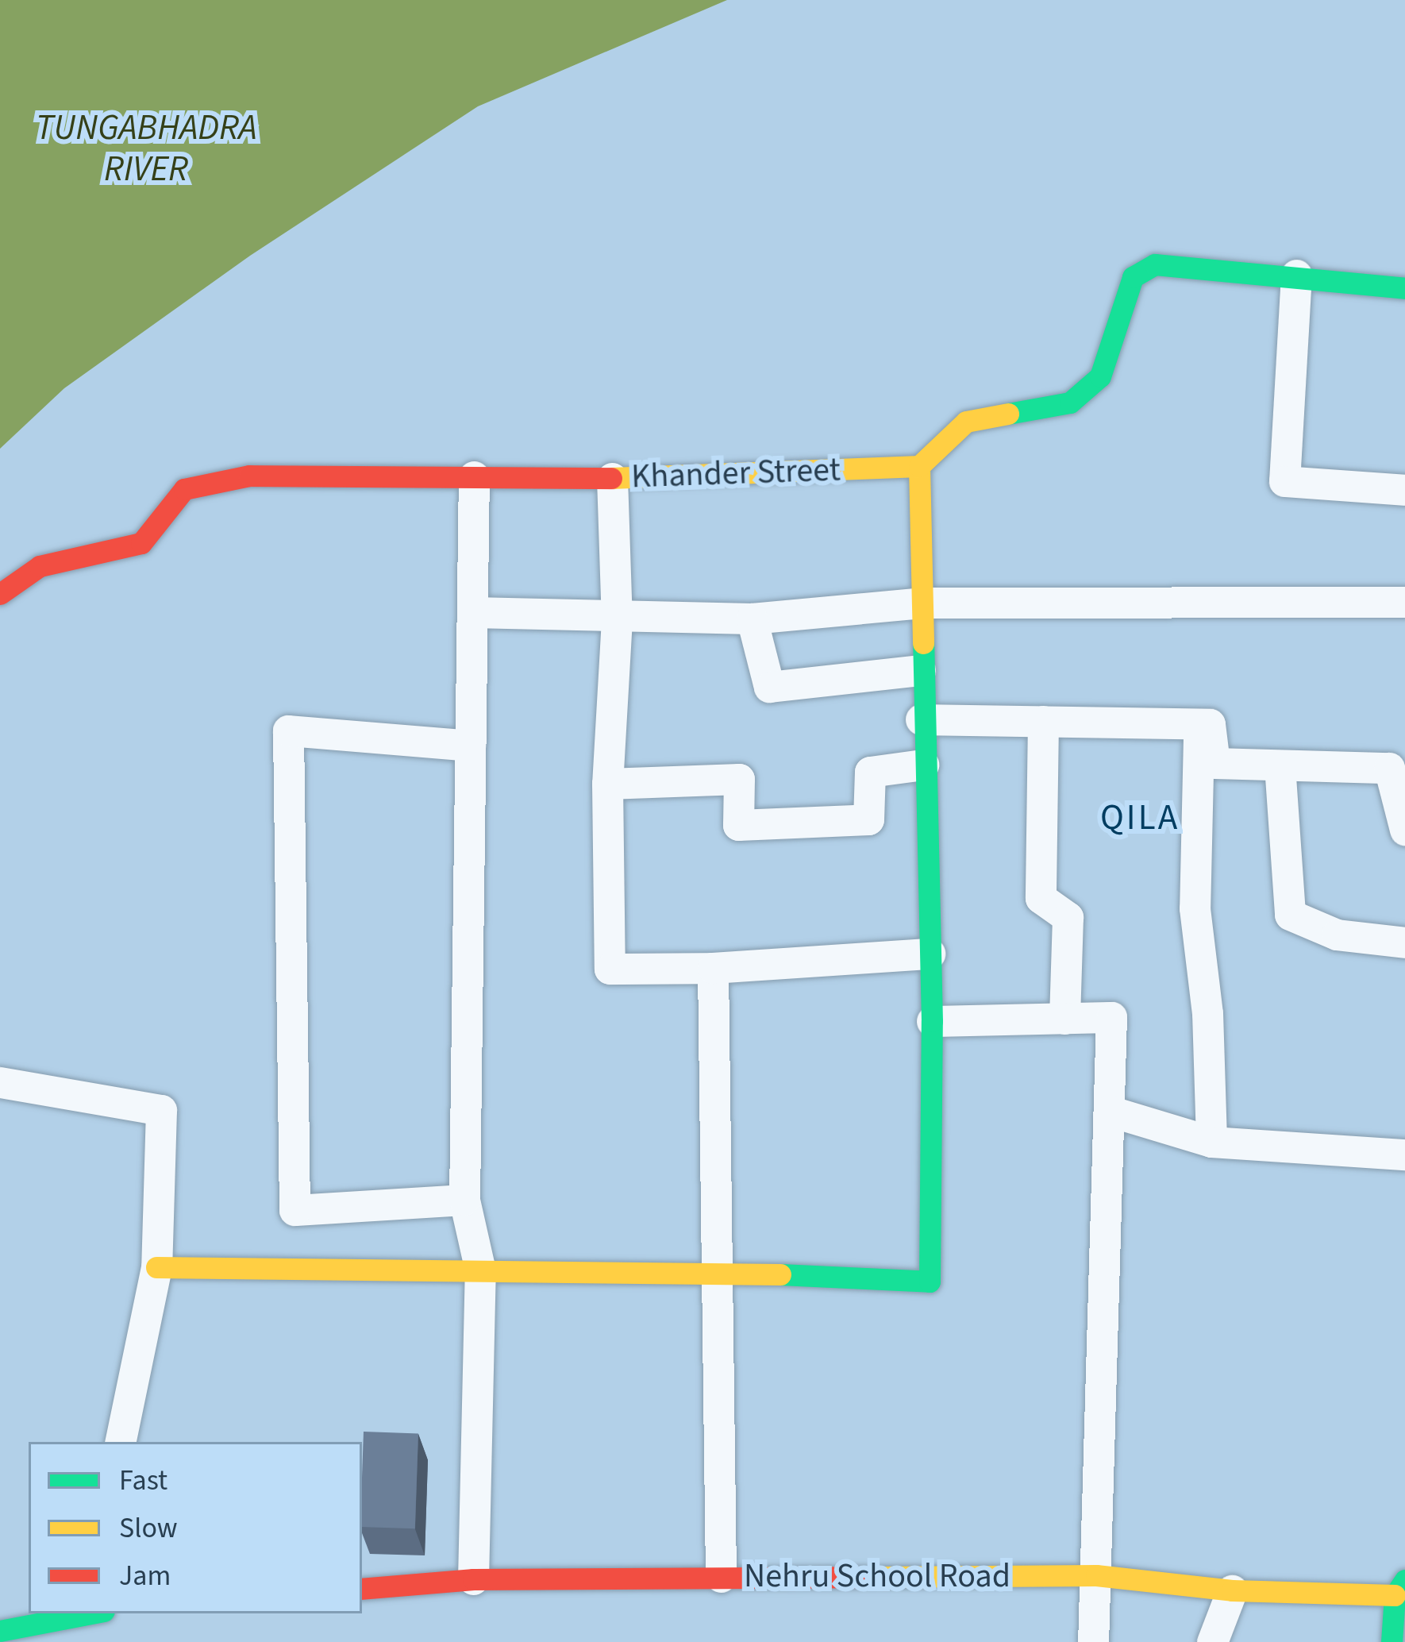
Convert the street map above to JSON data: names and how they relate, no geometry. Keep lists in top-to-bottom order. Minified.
{"streets":{"street":["Khander Street","Nehru School Road"]},"districts":["QILA"],"water":["TUNGABHADRA RIVER"],"legend":["Fast","Slow","Jam"]}
